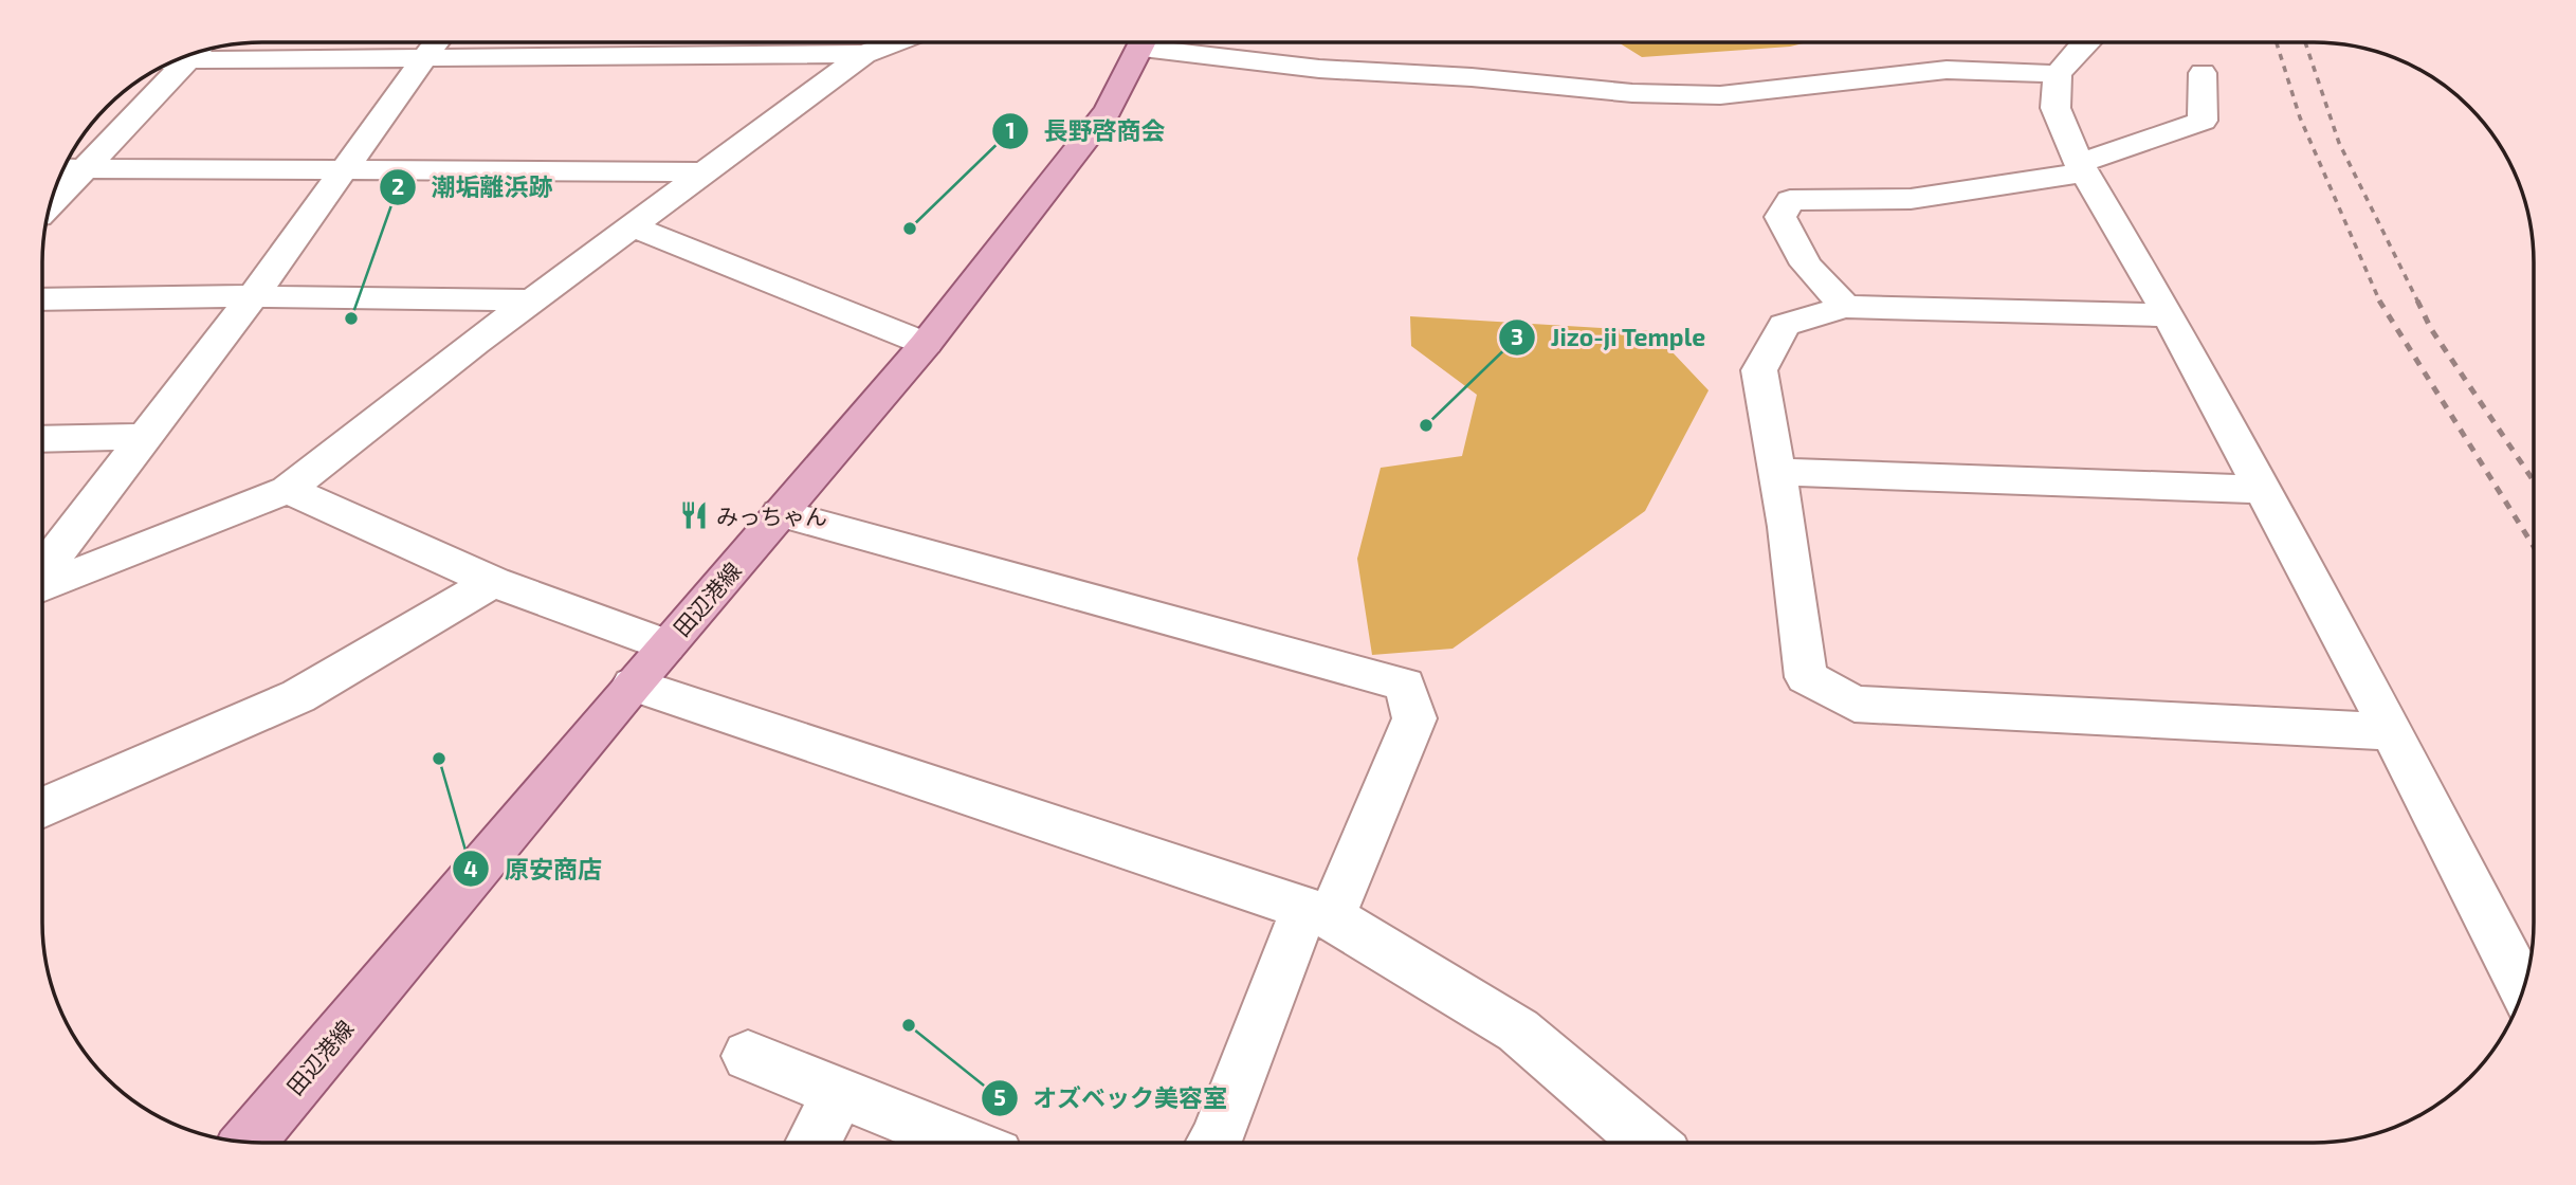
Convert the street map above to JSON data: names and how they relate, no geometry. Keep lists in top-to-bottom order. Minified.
{"streets":{"main road":["田辺港線"]},"places":{"other":["長野啓商会","潮垢離浜跡","Jizo-ji Temple","原安商店","オズベック美容室"],"restaurant":["みっちゃん"]}}
